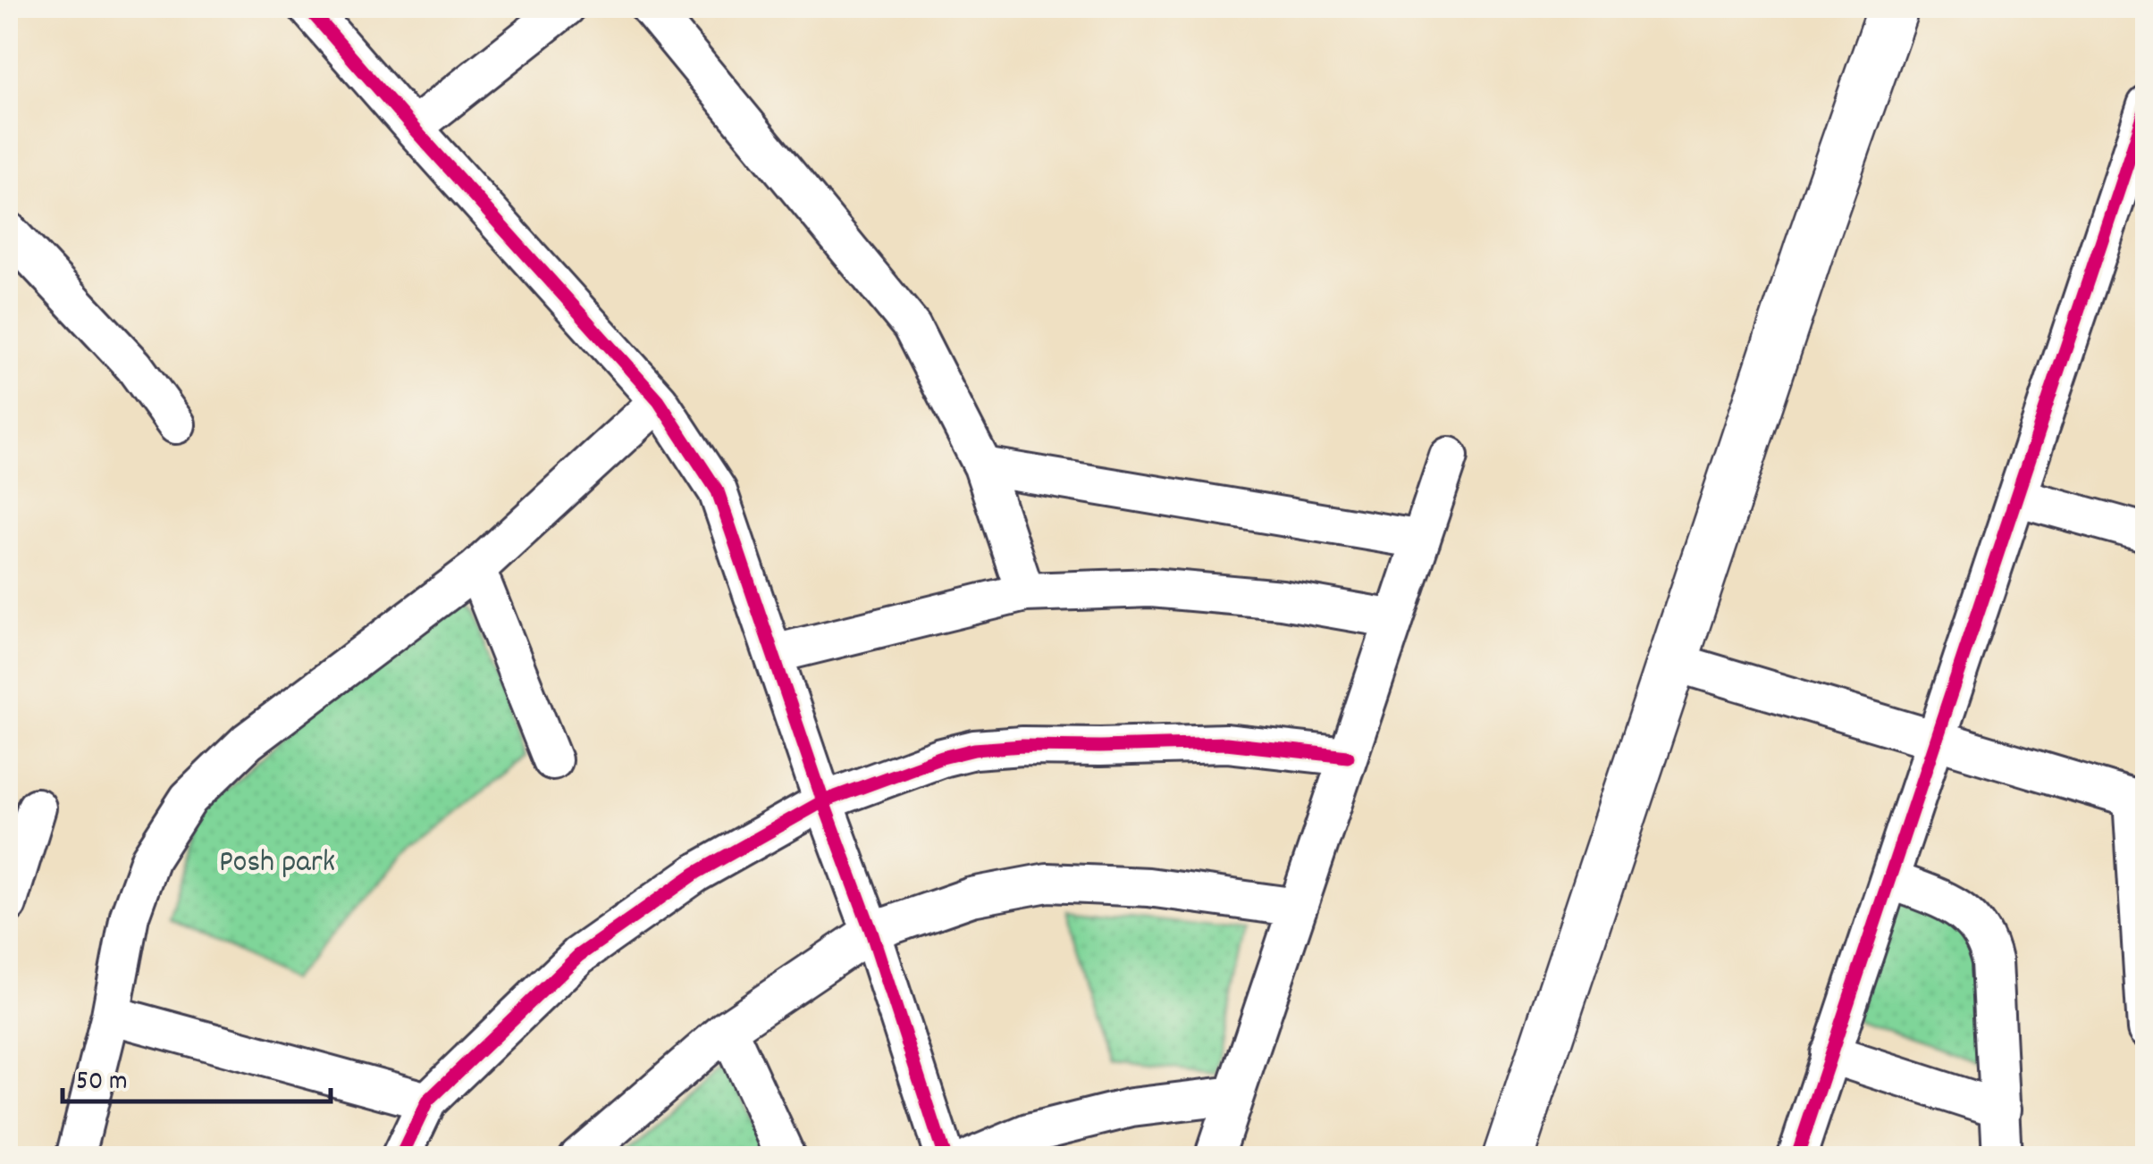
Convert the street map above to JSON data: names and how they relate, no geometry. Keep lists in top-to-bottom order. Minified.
{"parks":["Posh park"],"scale_bar":"50 m"}
